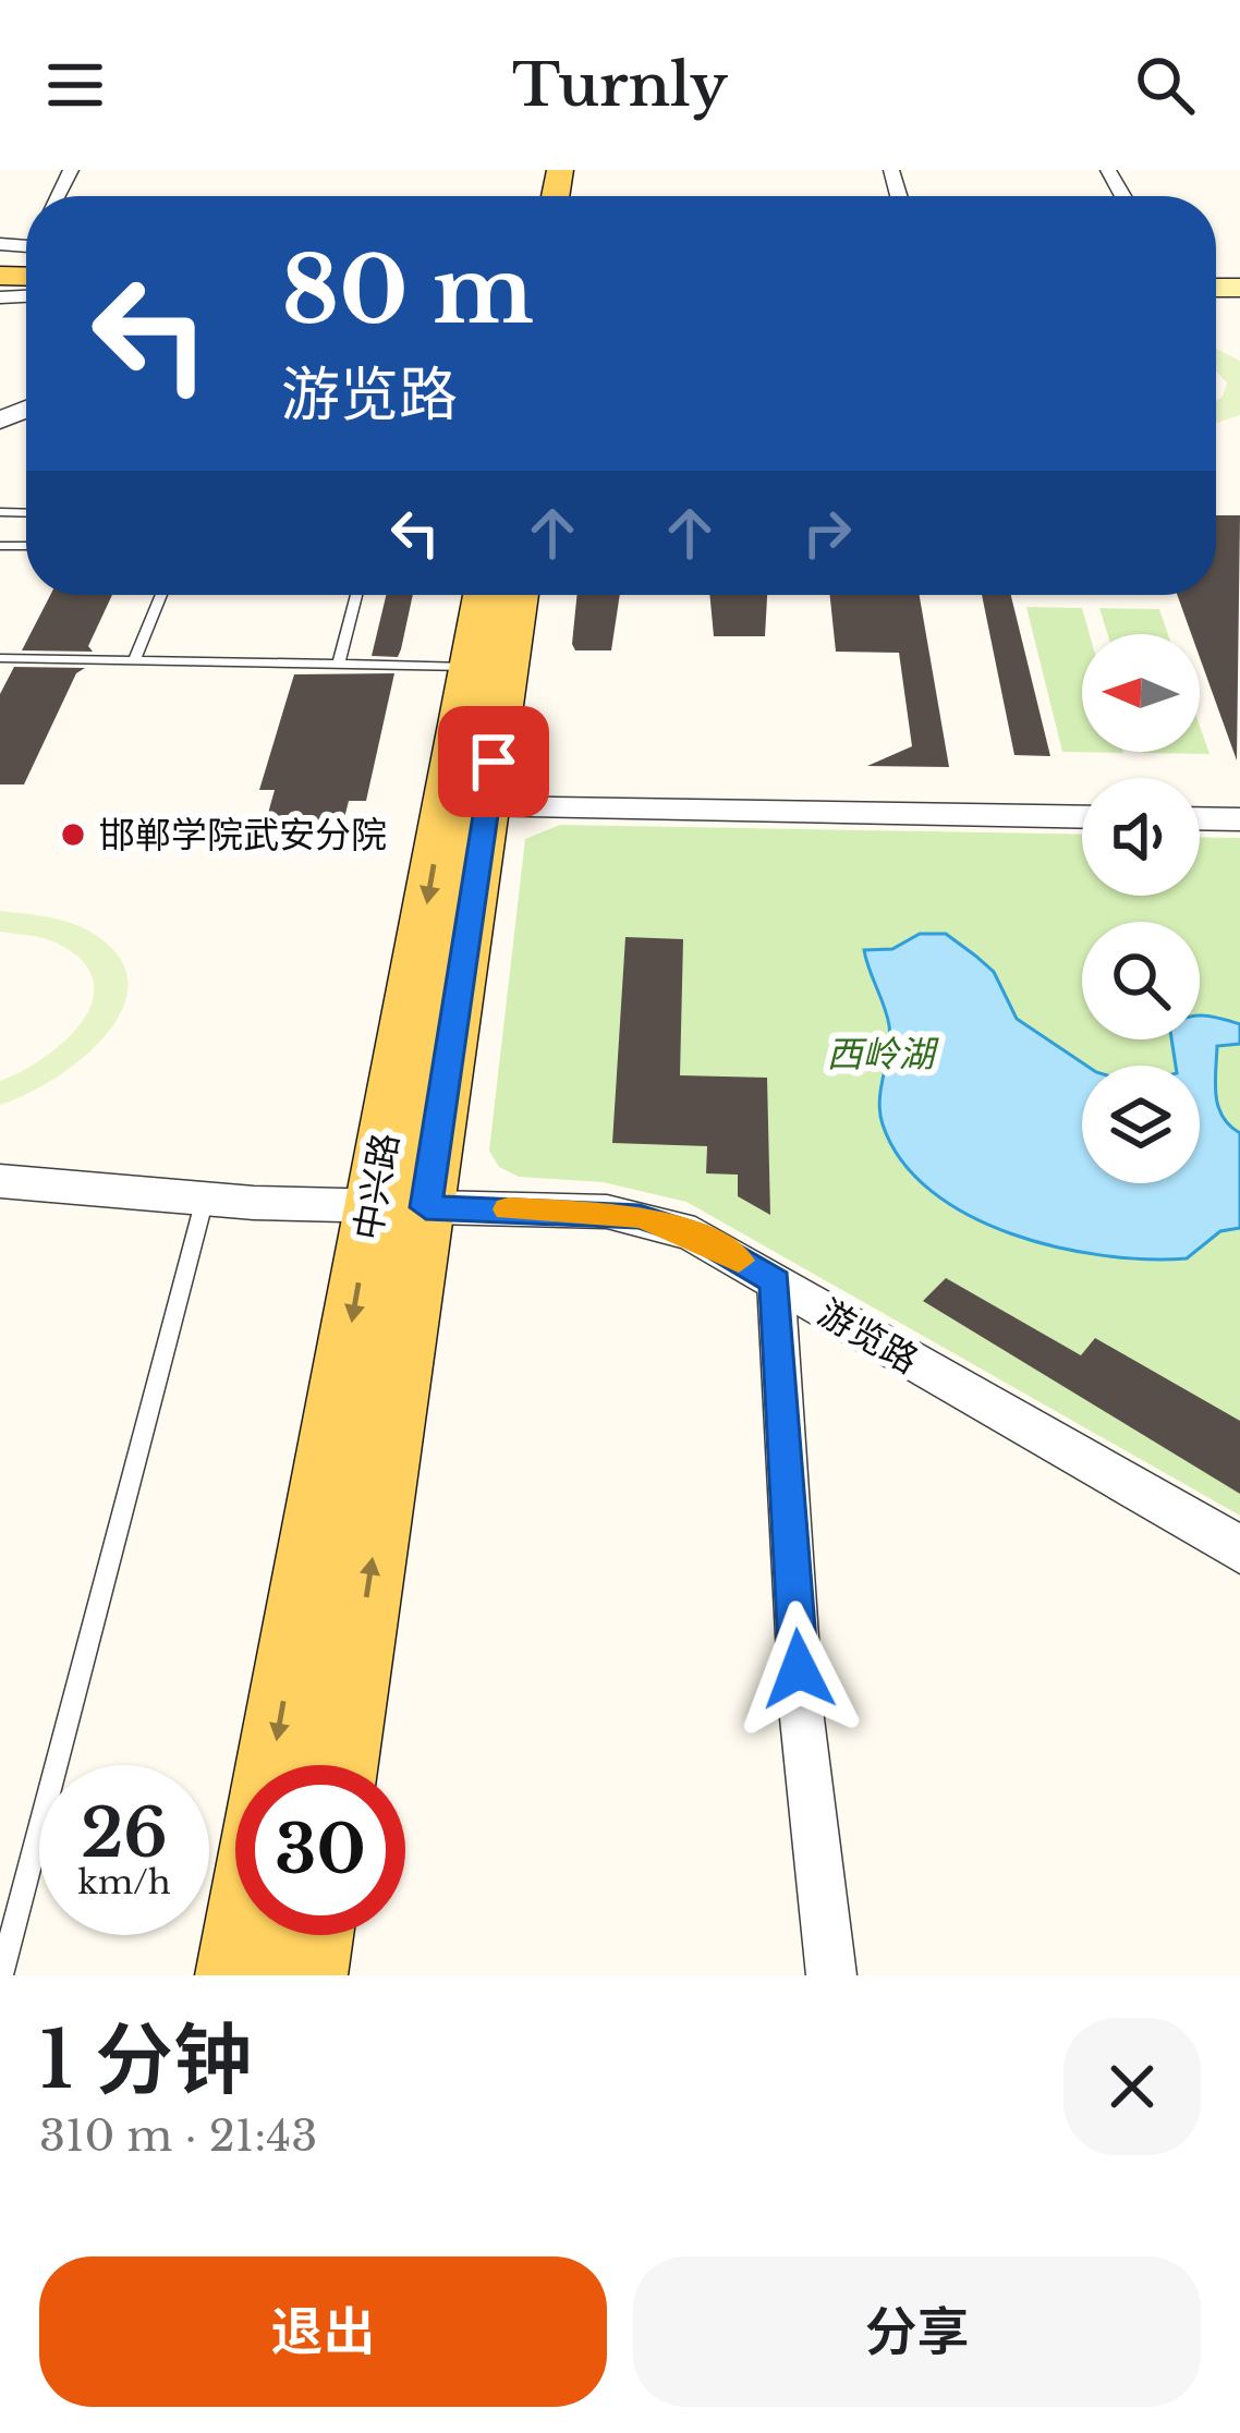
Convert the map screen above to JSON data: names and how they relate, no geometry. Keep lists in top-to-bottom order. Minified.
{"streets":{"main road":["中兴路"],"street":["游览路"]},"crossings":[["中兴路","游览路"]],"parks":["西岭湖"],"places":["邯郸学院武安分院"],"north":"left","page":{"header":"Turnly","turn":["80 m","游览路"],"speed":"26 km/h","limit":"30","heading":["1 分钟","310 m · 21:43"],"buttons":["退出","分享"]}}
